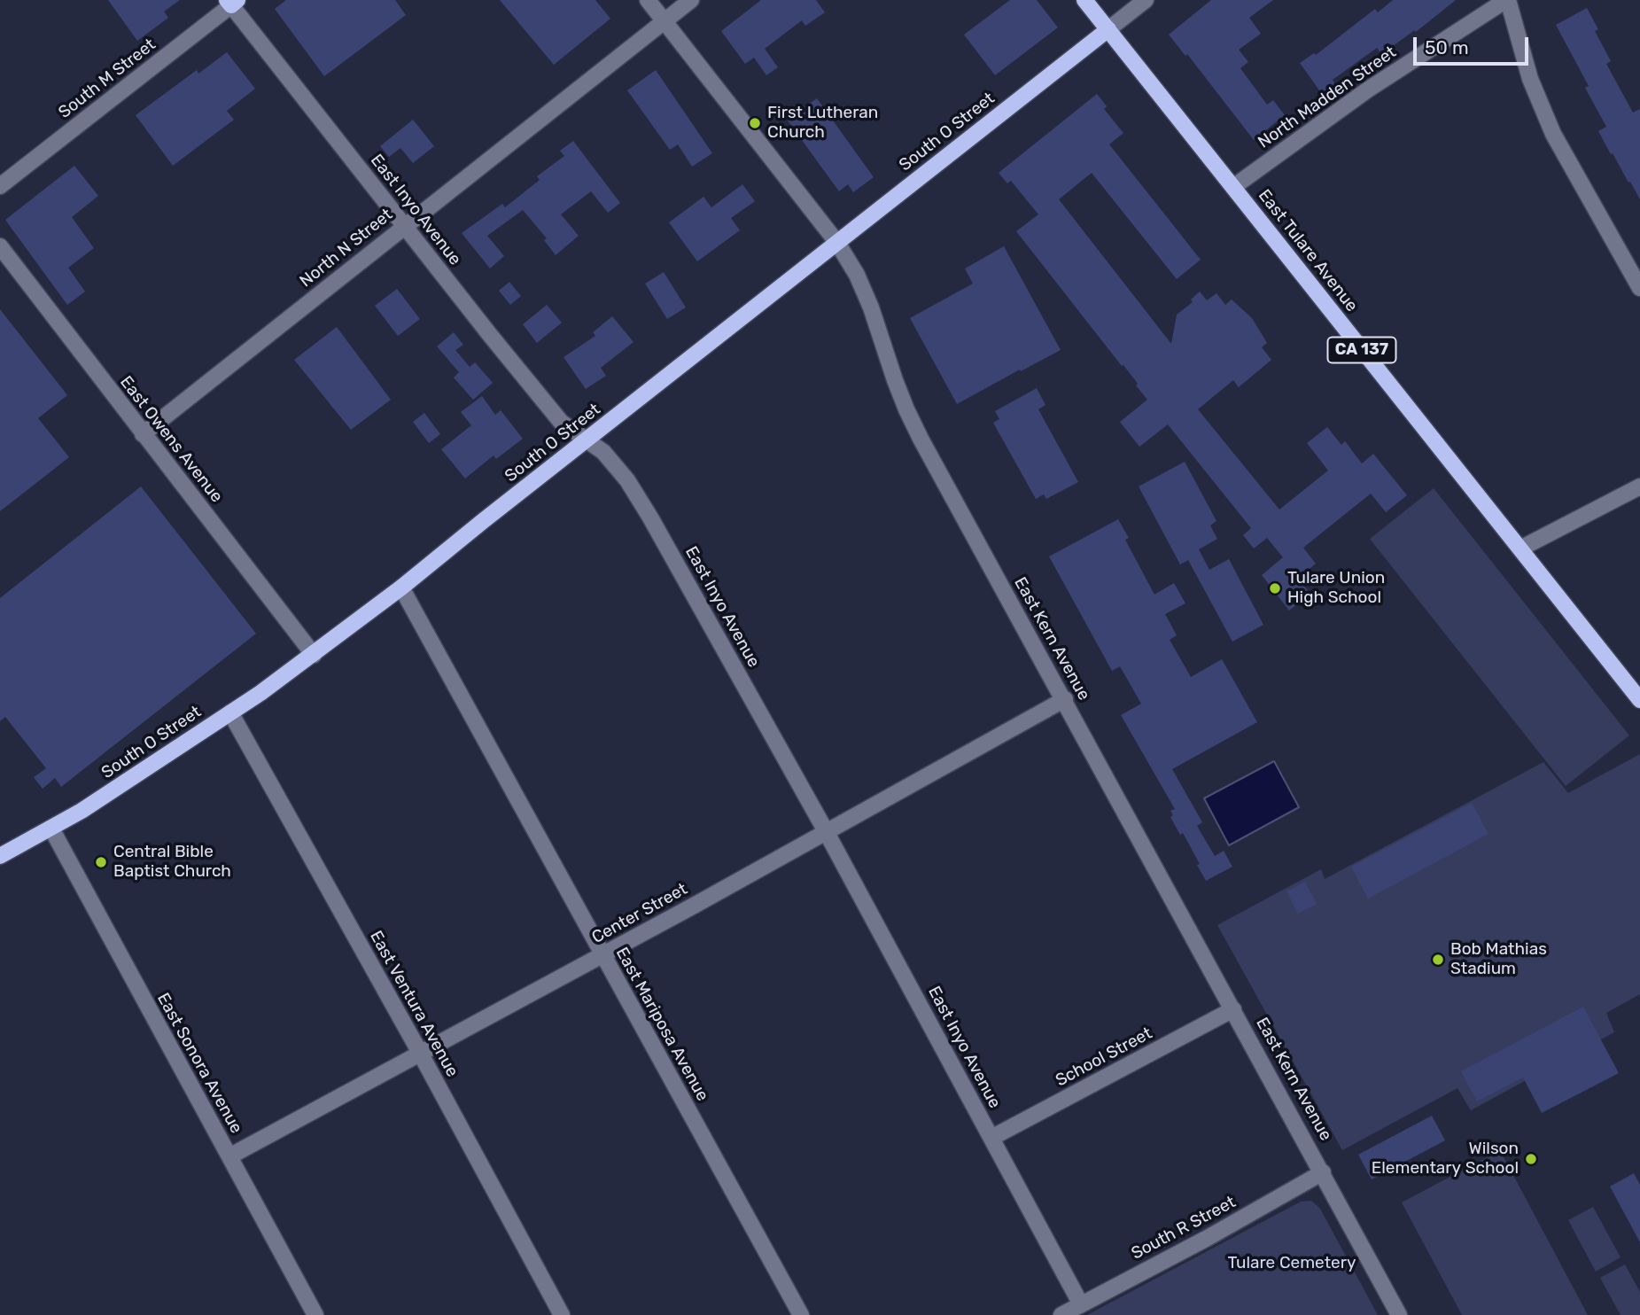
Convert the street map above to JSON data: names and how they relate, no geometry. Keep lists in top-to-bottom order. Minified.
{"streets":{"main road":["South O Street","East Tulare Avenue","CA 137"],"street":["South M Street","North Madden Street","East Inyo Avenue","North N Street","East Owens Avenue","East Kern Avenue","Center Street","East Ventura Avenue","East Mariposa Avenue","School Street","East Sonora Avenue","South R Street"]},"crossings":[["South M Street","East Inyo Avenue"],["North Madden Street","East Tulare Avenue"],["South O Street","East Inyo Avenue"],["South O Street","East Tulare Avenue"],["South O Street","East Owens Avenue"],["South O Street","East Kern Avenue"],["South O Street","East Ventura Avenue"],["South O Street","East Mariposa Avenue"],["South O Street","East Sonora Avenue"],["East Inyo Avenue","North N Street"],["East Inyo Avenue","Center Street"],["East Inyo Avenue","School Street"],["East Inyo Avenue","South R Street"],["North N Street","East Owens Avenue"],["North N Street","East Kern Avenue"],["East Kern Avenue","Center Street"],["East Kern Avenue","School Street"],["East Kern Avenue","South R Street"],["Center Street","East Ventura Avenue"],["Center Street","East Mariposa Avenue"],["Center Street","East Sonora Avenue"]],"parks":["Tulare Cemetery"],"places":["First Lutheran Church","Tulare Union High School","Central Bible Baptist Church","Bob Mathias Stadium","Wilson Elementary School"],"scale_bar":"50 m"}
